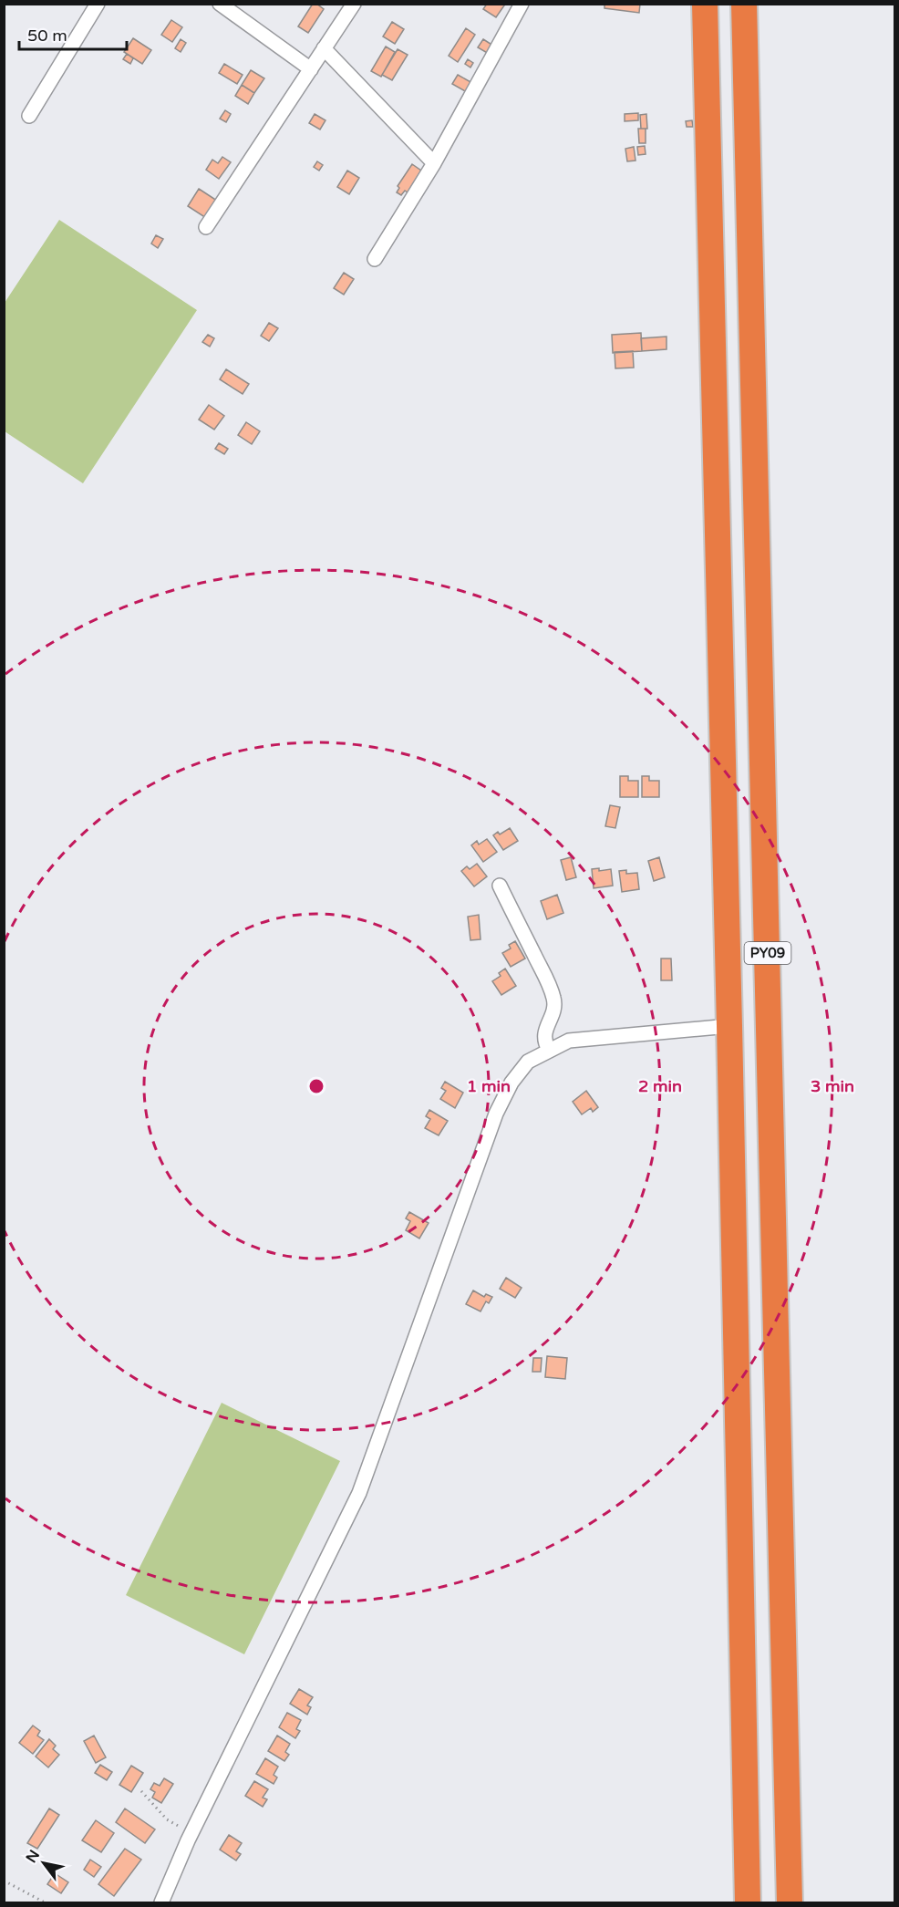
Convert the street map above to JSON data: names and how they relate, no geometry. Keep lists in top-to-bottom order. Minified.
{"streets":{"highway":["PY09"]},"scale_bar":"50 m","north":"top left","rings":["1 min","2 min","3 min"]}
